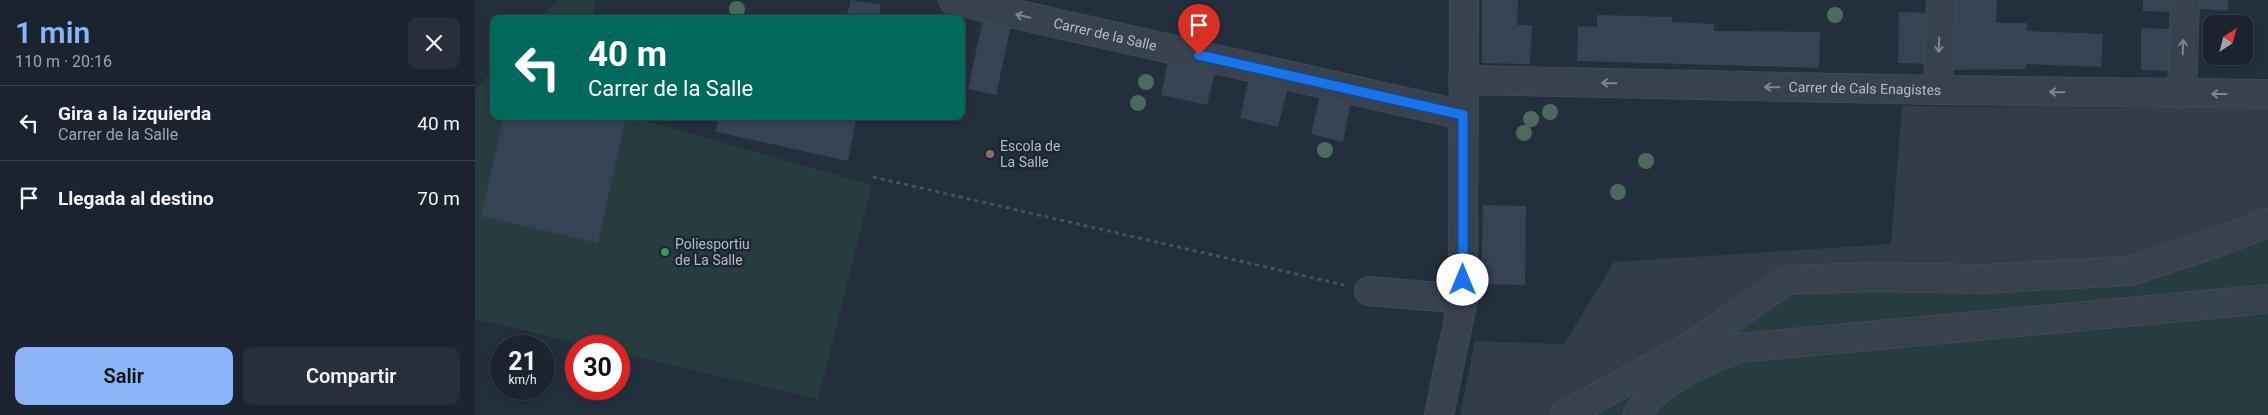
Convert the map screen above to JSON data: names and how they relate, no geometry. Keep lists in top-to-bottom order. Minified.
{"streets":{"street":["Carrer de la Salle","Carrer de Cals Enagistes"]},"one_way":["Carrer de la Salle"],"places":["Escola de La Salle","Poliesportiu de La Salle"],"north":"top right","page":{"heading":["1 min","110 m · 20:16"],"turn":["40 m","Carrer de la Salle"],"list":[{"name":"Gira a la izquierda","note":"Carrer de la Salle","value":"40 m"},{"name":"Llegada al destino","value":"70 m"}],"speed":"21 km/h","limit":"30","buttons":["Salir","Compartir"]}}
